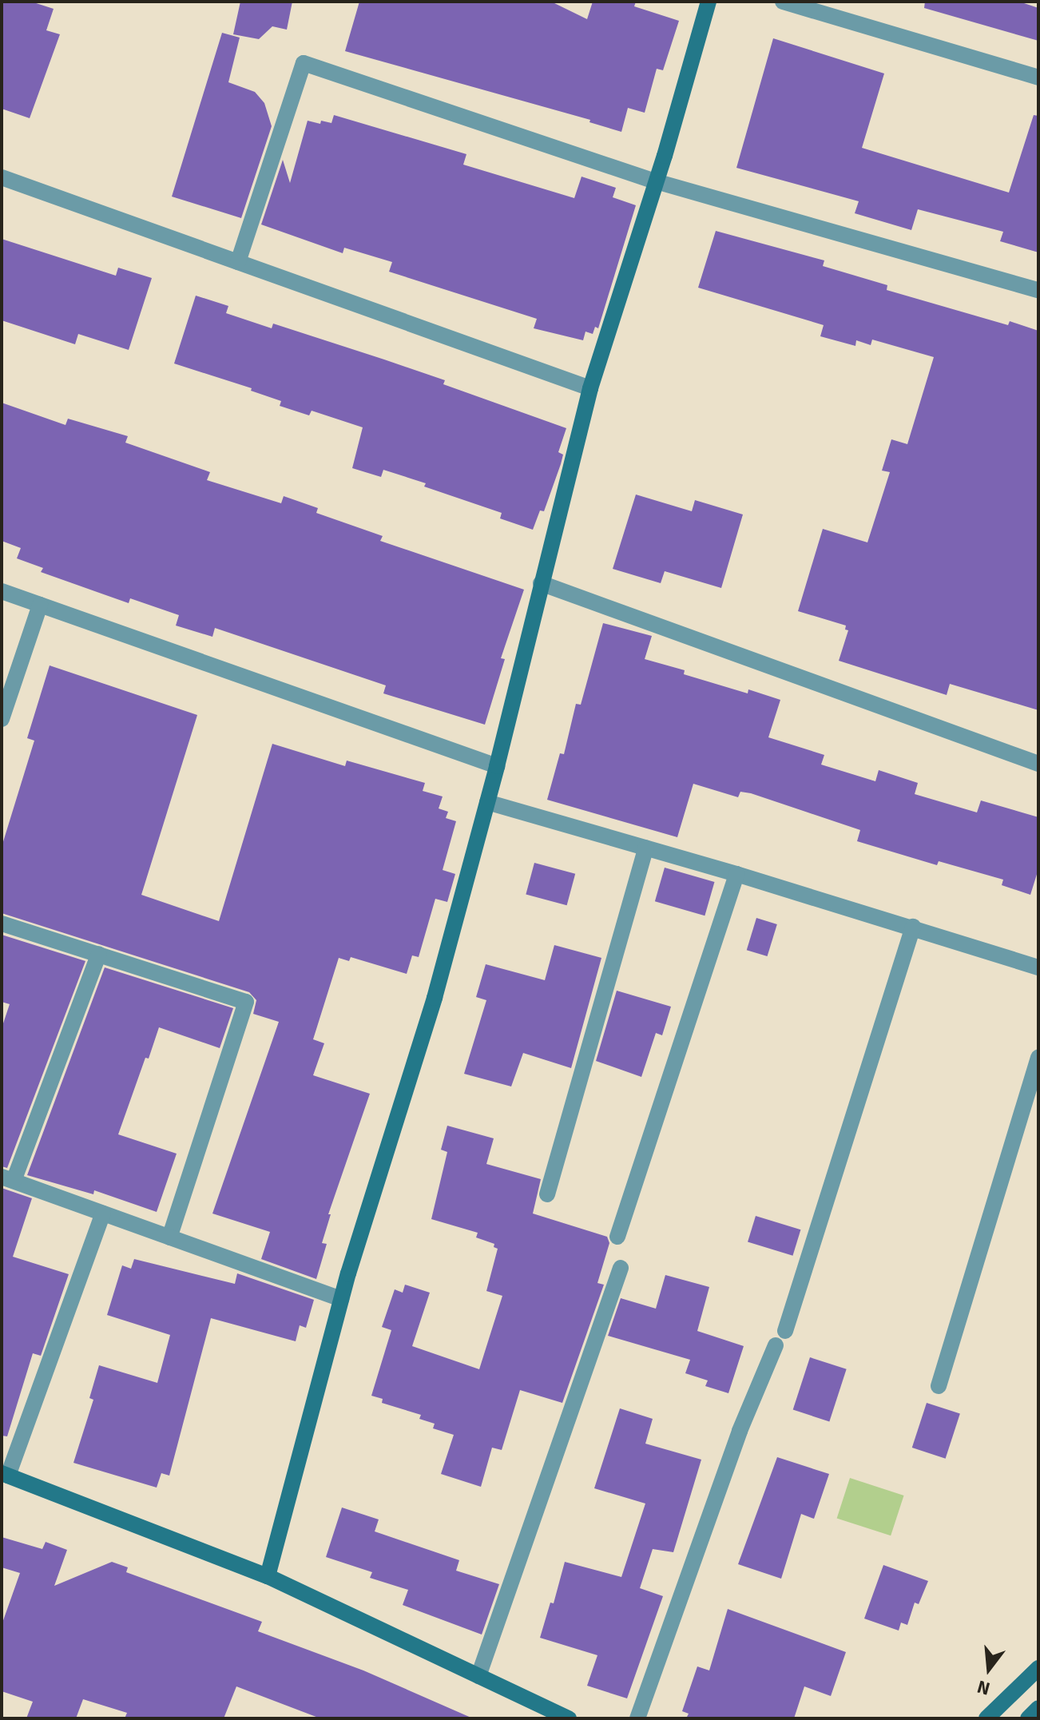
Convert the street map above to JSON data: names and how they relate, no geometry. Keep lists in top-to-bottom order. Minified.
{"north":"bottom"}
